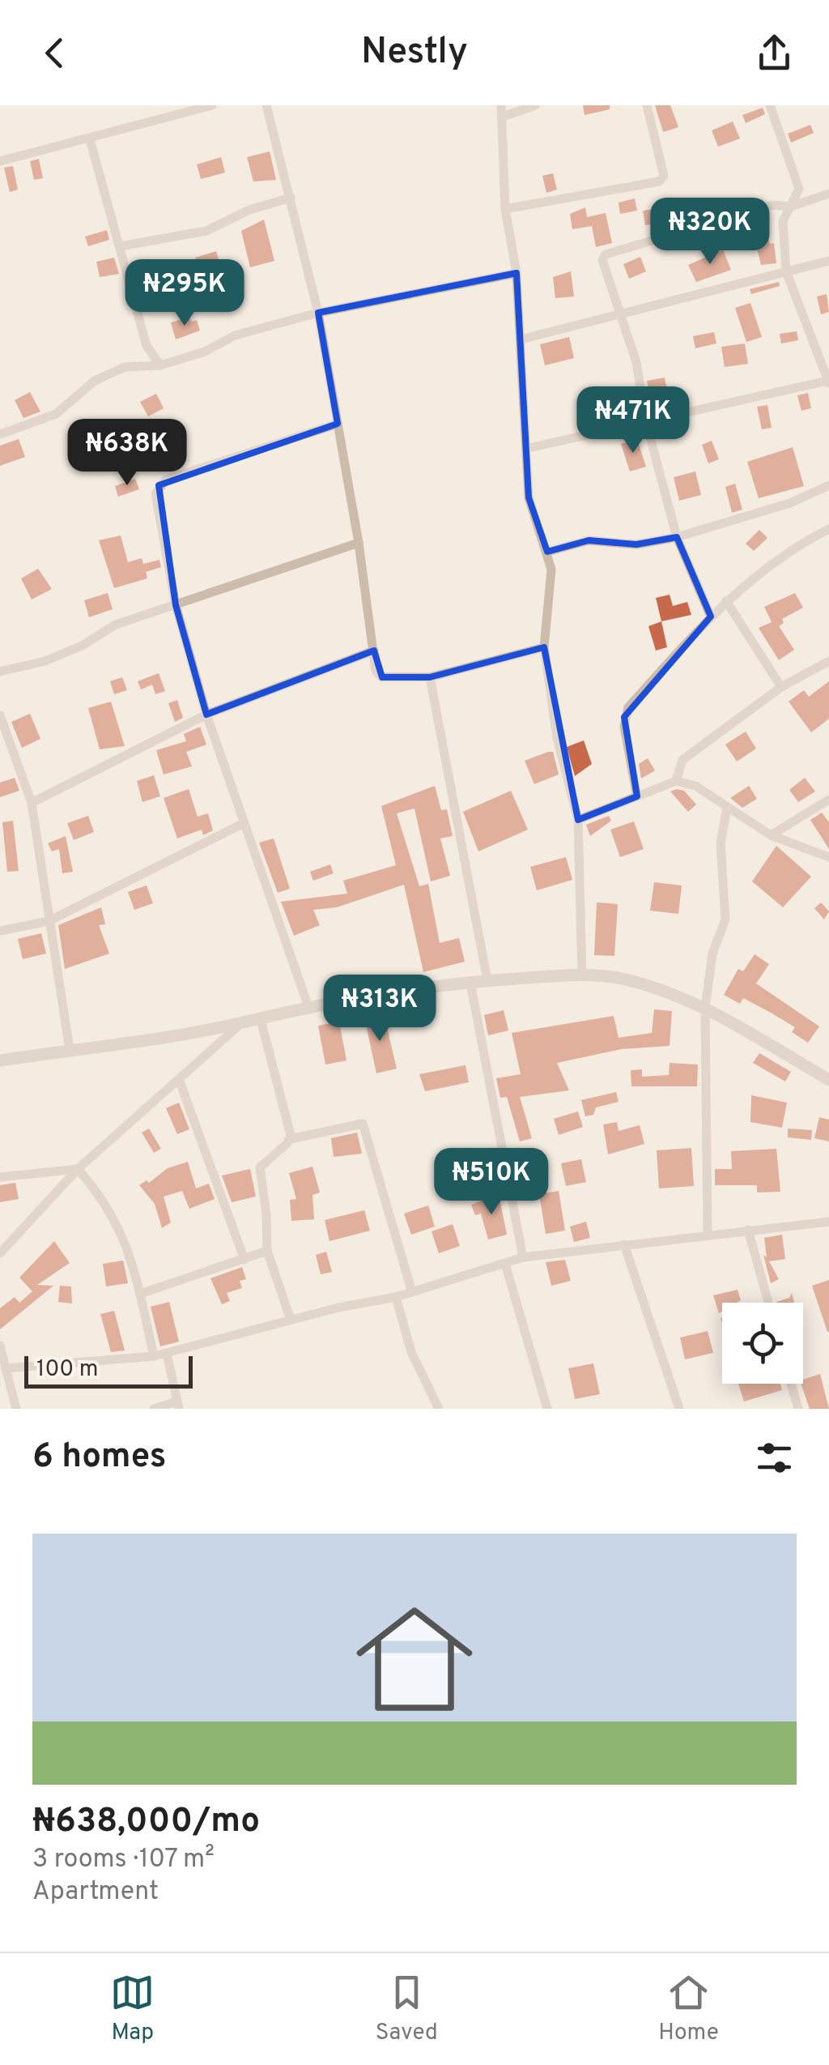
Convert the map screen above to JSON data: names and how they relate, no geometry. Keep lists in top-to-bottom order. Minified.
{"scale_bar":"100 m","page":{"header":"Nestly","price":["₦320K","₦295K","₦471K","₦638K","₦313K","₦510K"],"scale":"100 m","heading":"6 homes","list":[{"name":"₦638,000/mo","note":"3 rooms · 107 m² · Apartment"}],"tabs":["Map","Saved","Home"]}}
